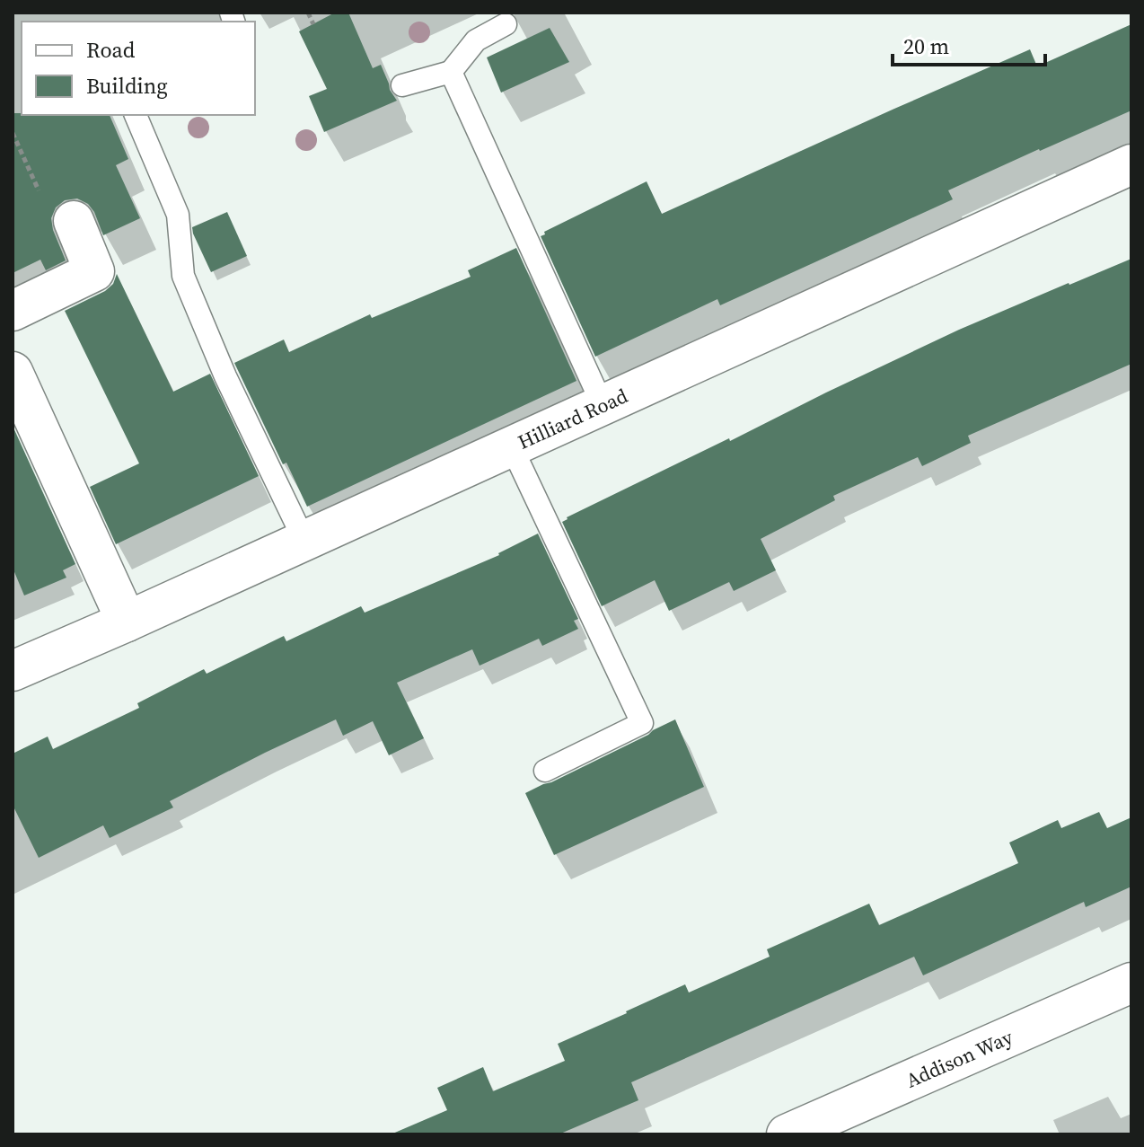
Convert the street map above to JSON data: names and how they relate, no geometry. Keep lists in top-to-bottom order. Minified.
{"streets":{"street":["Hilliard Road","Addison Way"]},"legend":["Road","Building"],"scale_bar":"20 m"}
